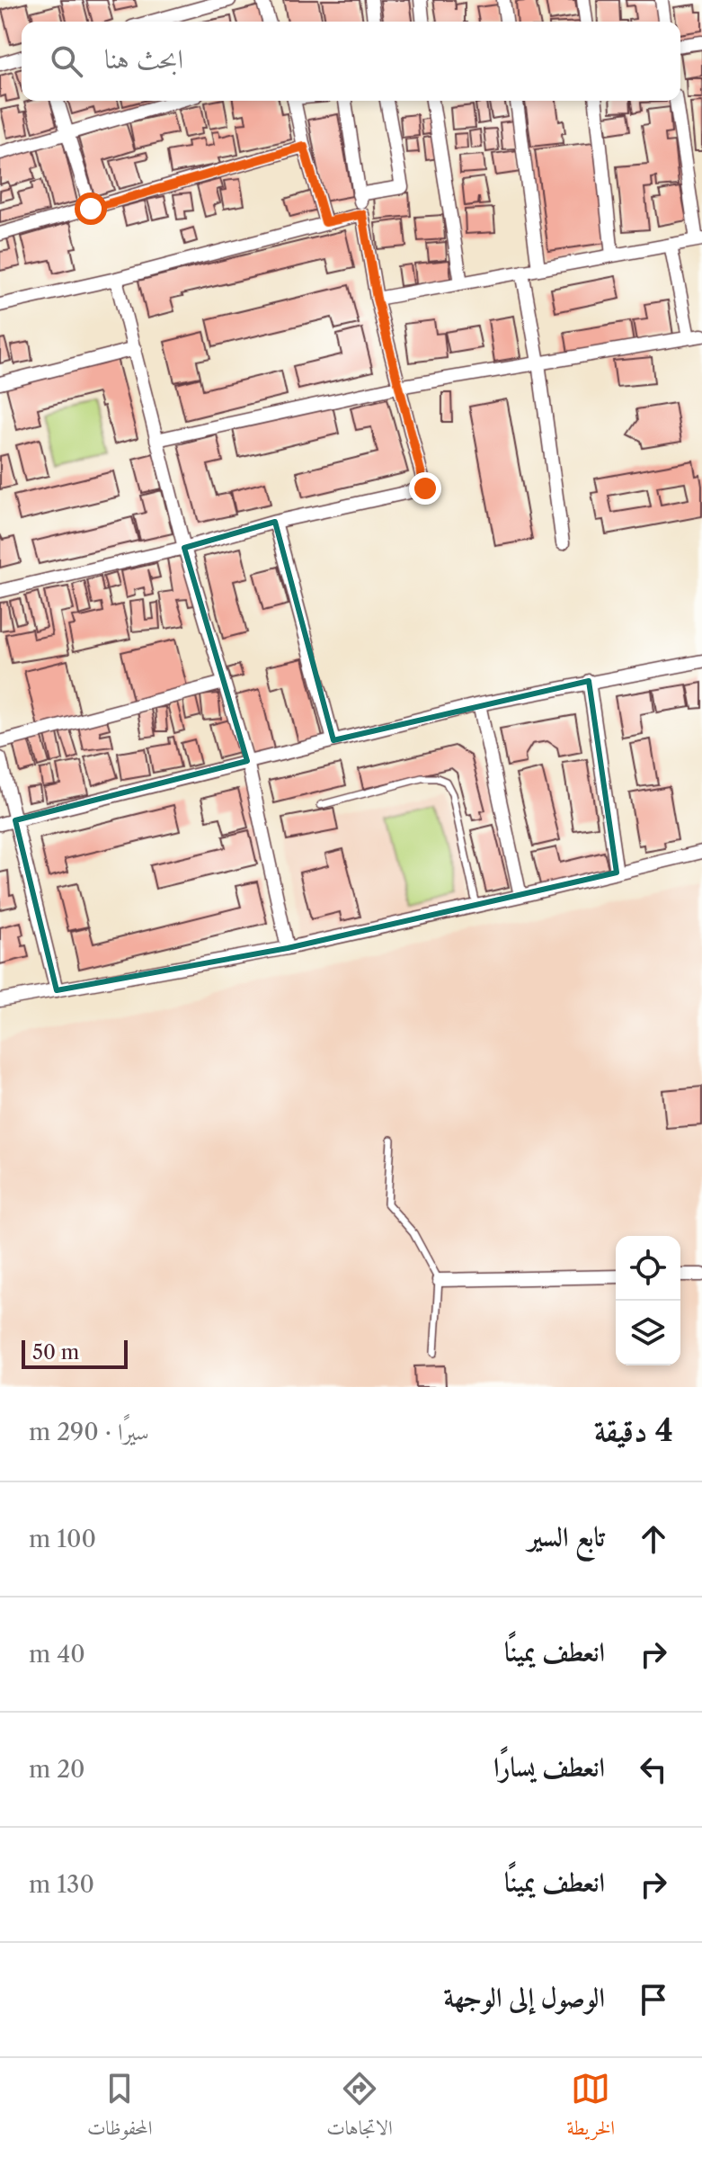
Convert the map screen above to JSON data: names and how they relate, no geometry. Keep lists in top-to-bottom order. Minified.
{"scale_bar":"50 m","page":{"search":"ابحث هنا","scale":"50 m","heading":["4 دقيقة","سيرًا · 290 m"],"list":[["تابع السير","100 m"],["انعطف يمينًا","40 m"],["انعطف يسارًا","20 m"],["انعطف يمينًا","130 m"],"الوصول إلى الوجهة"],"nav":["الخريطة","الاتجاهات","المحفوظات"]}}
